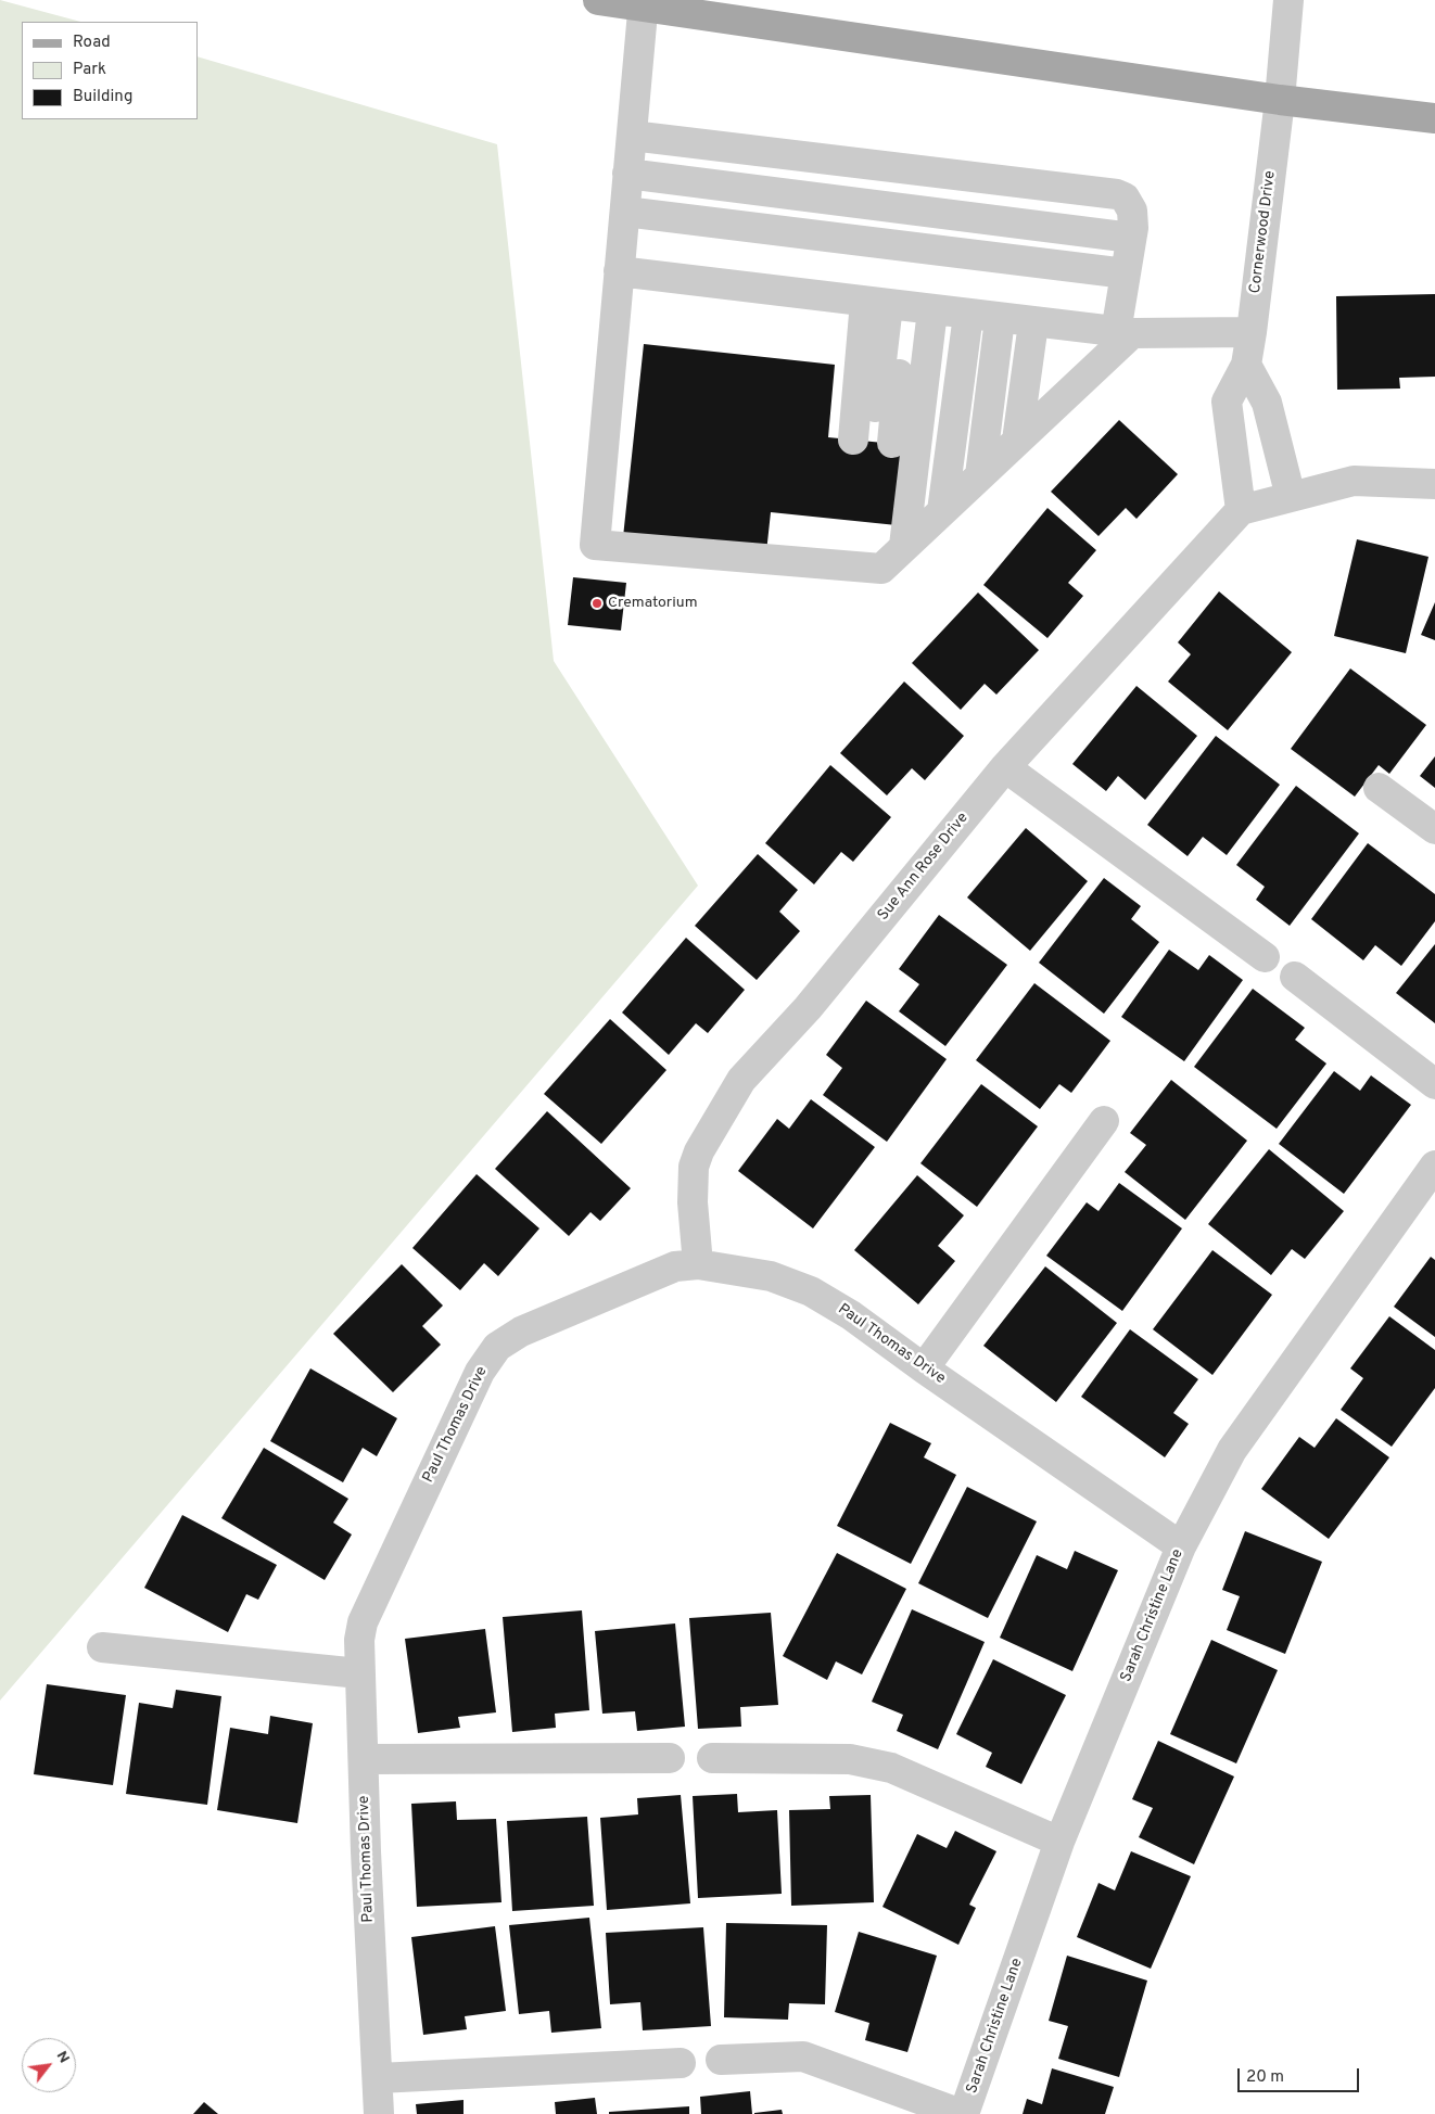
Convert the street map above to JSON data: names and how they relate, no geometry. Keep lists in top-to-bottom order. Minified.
{"streets":{"street":["Cornerwood Drive","Sue Ann Rose Drive","Paul Thomas Drive","Sarah Christine Lane"]},"crossings":[["Cornerwood Drive","Sue Ann Rose Drive"],["Sue Ann Rose Drive","Paul Thomas Drive"],["Paul Thomas Drive","Sarah Christine Lane"]],"places":["Crematorium"],"legend":["Road","Park","Building"],"scale_bar":"20 m","north":"top right"}
